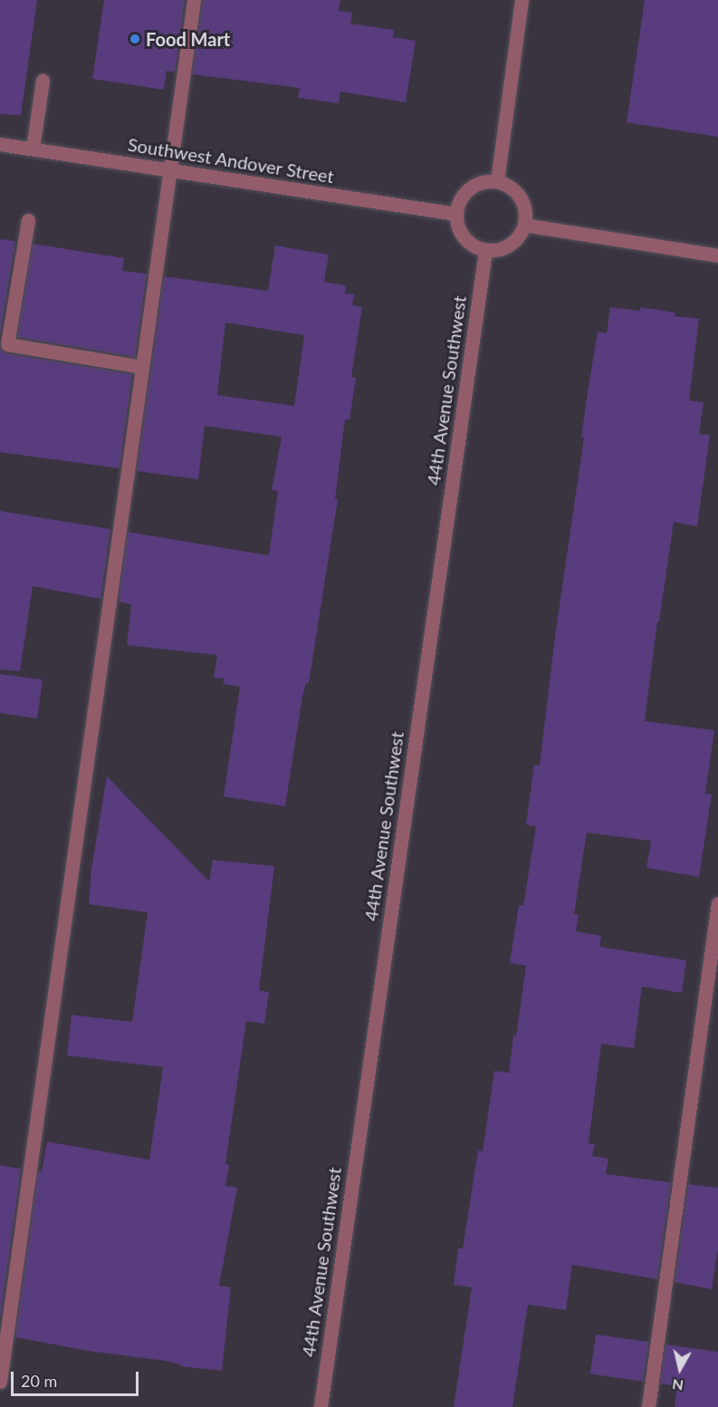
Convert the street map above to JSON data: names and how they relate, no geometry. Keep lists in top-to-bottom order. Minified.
{"streets":{"street":["Southwest Andover Street","44th Avenue Southwest"]},"crossings":[["Southwest Andover Street","44th Avenue Southwest"]],"places":["Food Mart"],"scale_bar":"20 m","north":"bottom"}
